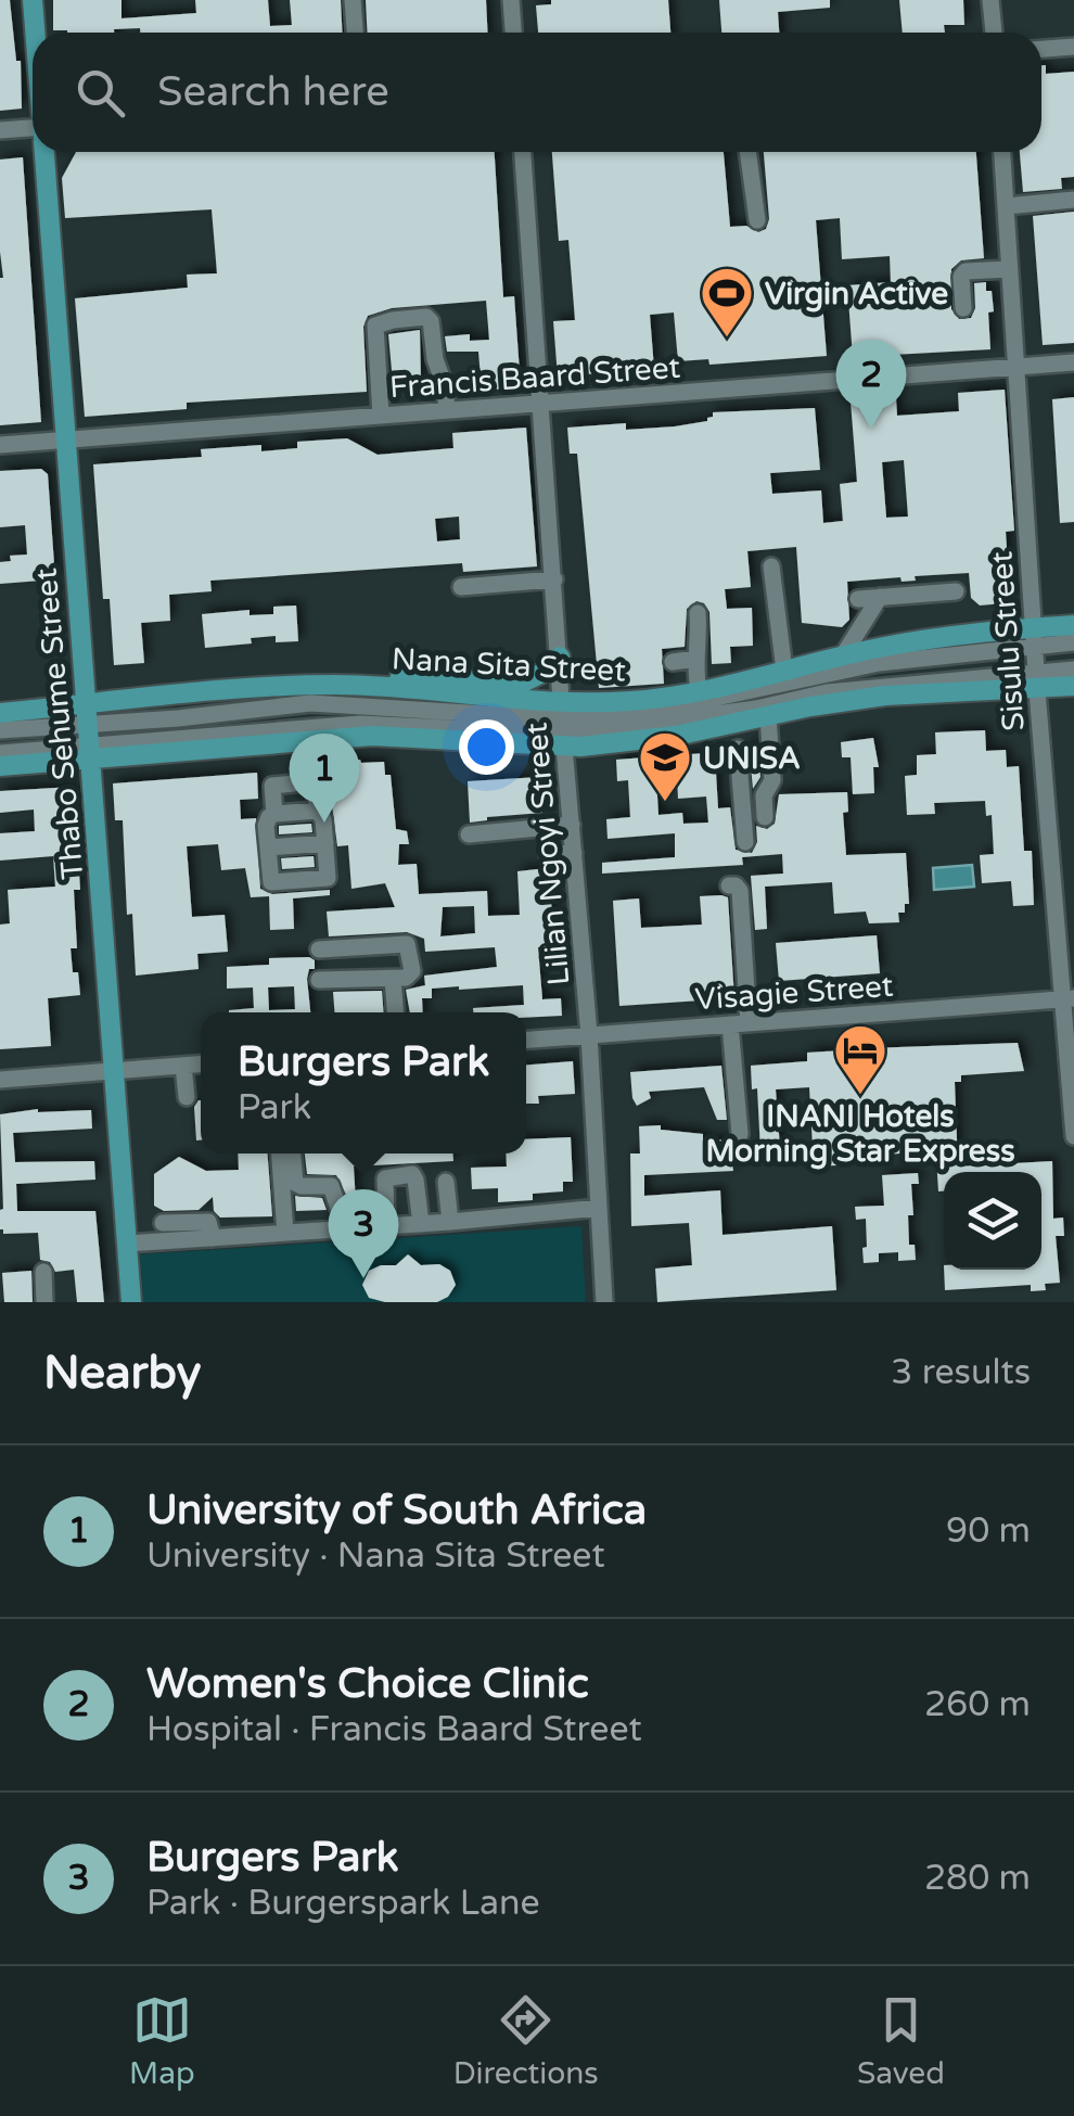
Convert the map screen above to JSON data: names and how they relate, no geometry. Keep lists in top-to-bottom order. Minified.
{"streets":{"main road":["Nana Sita Street","Thabo Sehume Street"],"street":["Francis Baard Street","Sisulu Street","Lilian Ngoyi Street","Visagie Street"]},"crossings":[["Francis Baard Street","Sisulu Street"],["Francis Baard Street","Thabo Sehume Street"],["Francis Baard Street","Lilian Ngoyi Street"],["Sisulu Street","Nana Sita Street"],["Sisulu Street","Visagie Street"],["Nana Sita Street","Thabo Sehume Street"],["Nana Sita Street","Lilian Ngoyi Street"],["Lilian Ngoyi Street","Visagie Street"]],"places":{"sports":["Virgin Active"],"school or university":["UNISA"],"hotel":["INANI Hotels Morning Star Express"]},"page":{"search":"Search here","pins":["2","1","3"],"popup":["Burgers Park","Park"],"heading":["Nearby","3 results"],"list":[{"mark":"1","name":"University of South Africa","note":"University · Nana Sita Street","value":"90 m"},{"mark":"2","name":"Women's Choice Clinic","note":"Hospital · Francis Baard Street","value":"260 m"},{"mark":"3","name":"Burgers Park","note":"Park · Burgerspark Lane","value":"280 m"}],"nav":["Map","Directions","Saved"]}}
